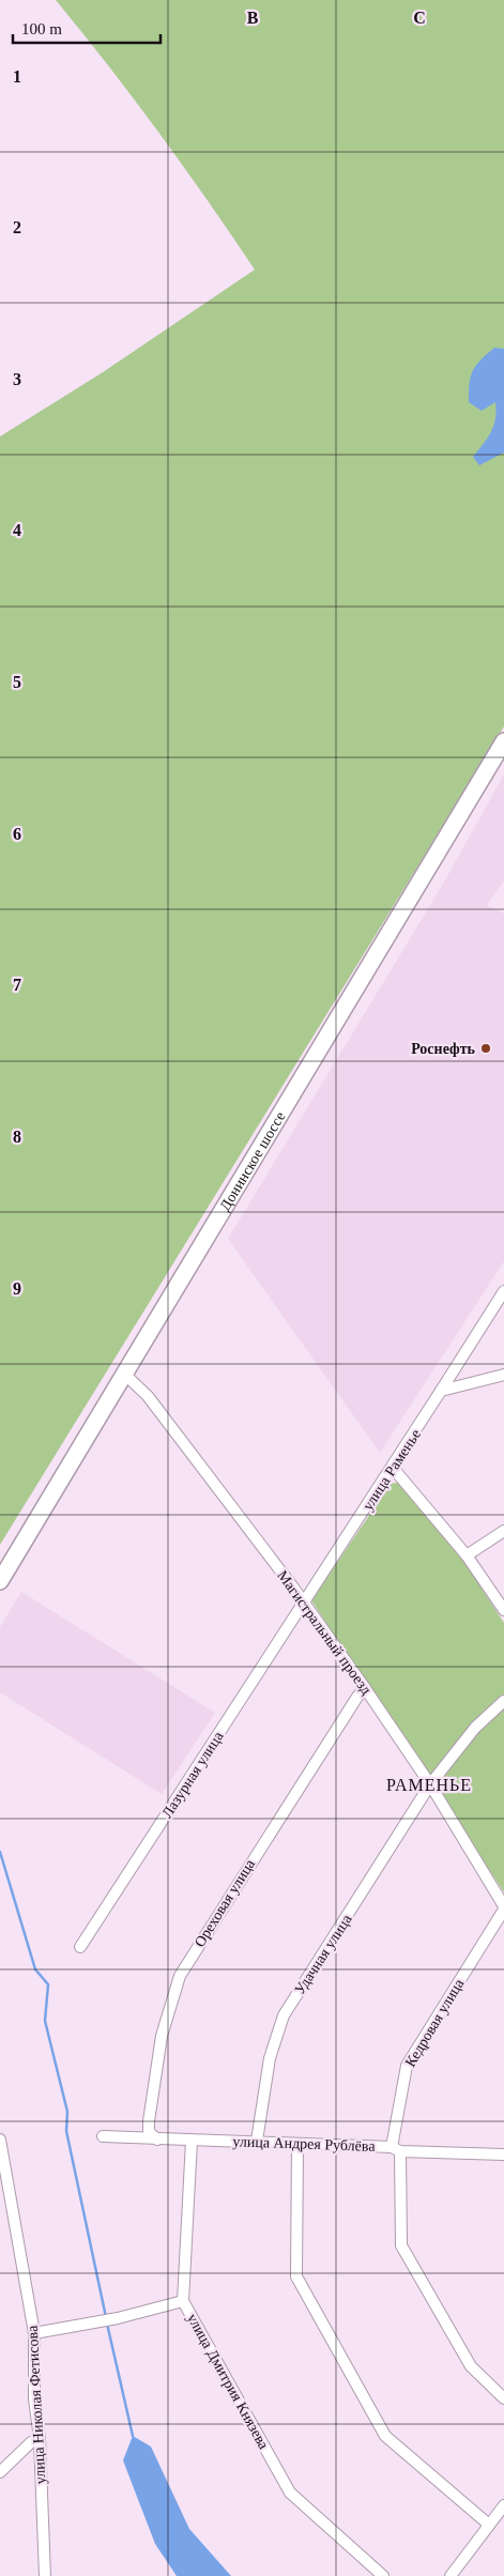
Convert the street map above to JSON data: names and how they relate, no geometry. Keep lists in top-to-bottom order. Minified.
{"streets":{"main road":["Донинское шоссе"],"street":["улица Раменье","Магистральный проезд","Лазурная улица","Ореховая улица","Удачная улица","Кедровая улица","улица Андрея Рублёва","улица Дмитрия Князева","улица Николая Фетисова"]},"crossings":[["Донинское шоссе","Магистральный проезд"],["улица Раменье","Магистральный проезд"],["улица Раменье","Лазурная улица"],["Магистральный проезд","Лазурная улица"],["Магистральный проезд","Ореховая улица"],["Магистральный проезд","Удачная улица"],["Магистральный проезд","Кедровая улица"],["Ореховая улица","улица Андрея Рублёва"],["Удачная улица","улица Андрея Рублёва"],["Кедровая улица","улица Андрея Рублёва"],["улица Андрея Рублёва","улица Дмитрия Князева"]],"districts":["РАМЕНЬЕ"],"places":["Роснефть"],"scale_bar":"100 m","grid":{"columns":["B","C"],"rows":["1","2","3","4","5","6","7","8","9"]}}
